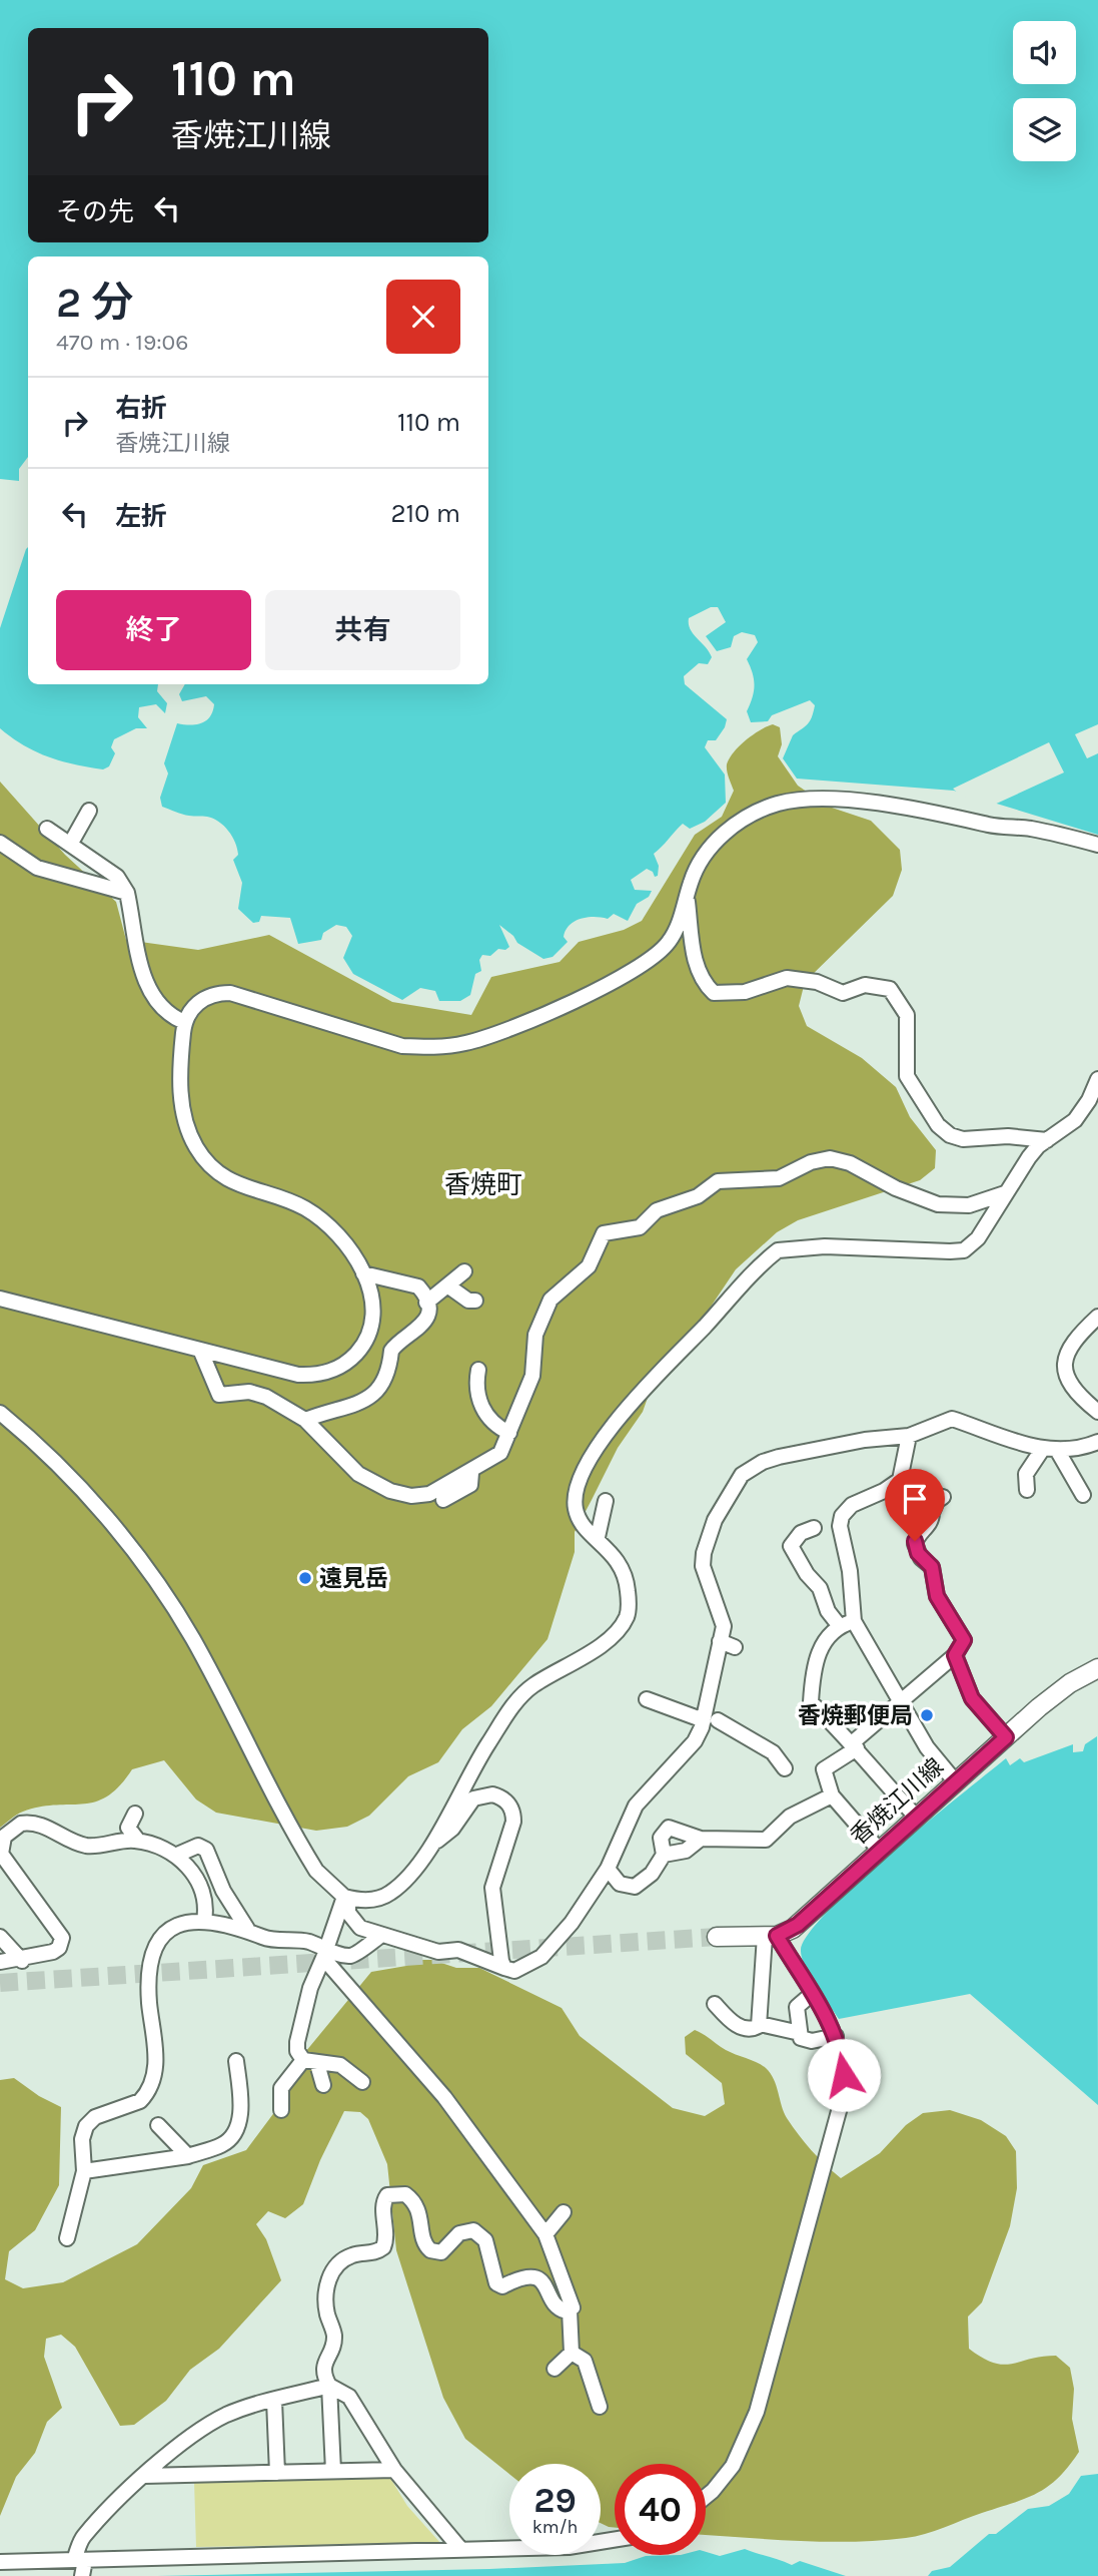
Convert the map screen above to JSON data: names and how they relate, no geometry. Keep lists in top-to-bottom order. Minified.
{"streets":{"main road":["香焼江川線"]},"districts":["香焼町"],"places":["遠見岳","香焼郵便局"],"page":{"turn":["110 m","香焼江川線"],"then":"その先","heading":["2 分","470 m · 19:06"],"list":[{"name":"右折","note":"香焼江川線","value":"110 m"},{"name":"左折","value":"210 m"}],"buttons":["終了","共有"],"speed":"29 km/h","limit":"40"}}
